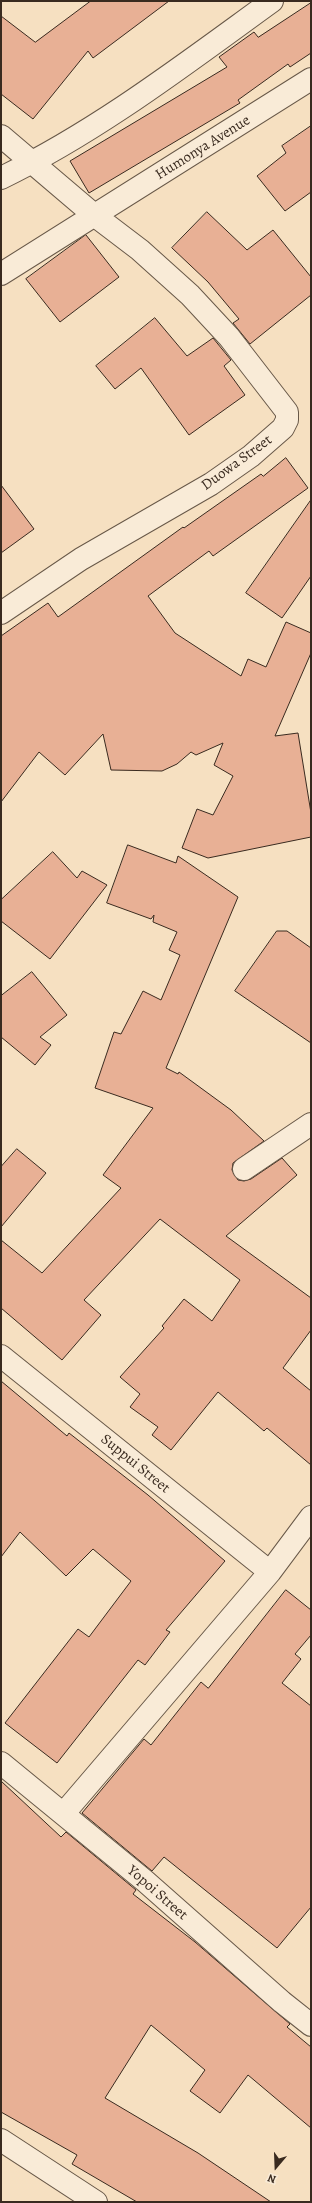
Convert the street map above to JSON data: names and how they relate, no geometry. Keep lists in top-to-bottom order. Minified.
{"streets":{"street":["Humonya Avenue","Duowa Street","Suppui Street","Yopoi Street"]},"crossings":[["Humonya Avenue","Duowa Street"]],"north":"bottom"}
